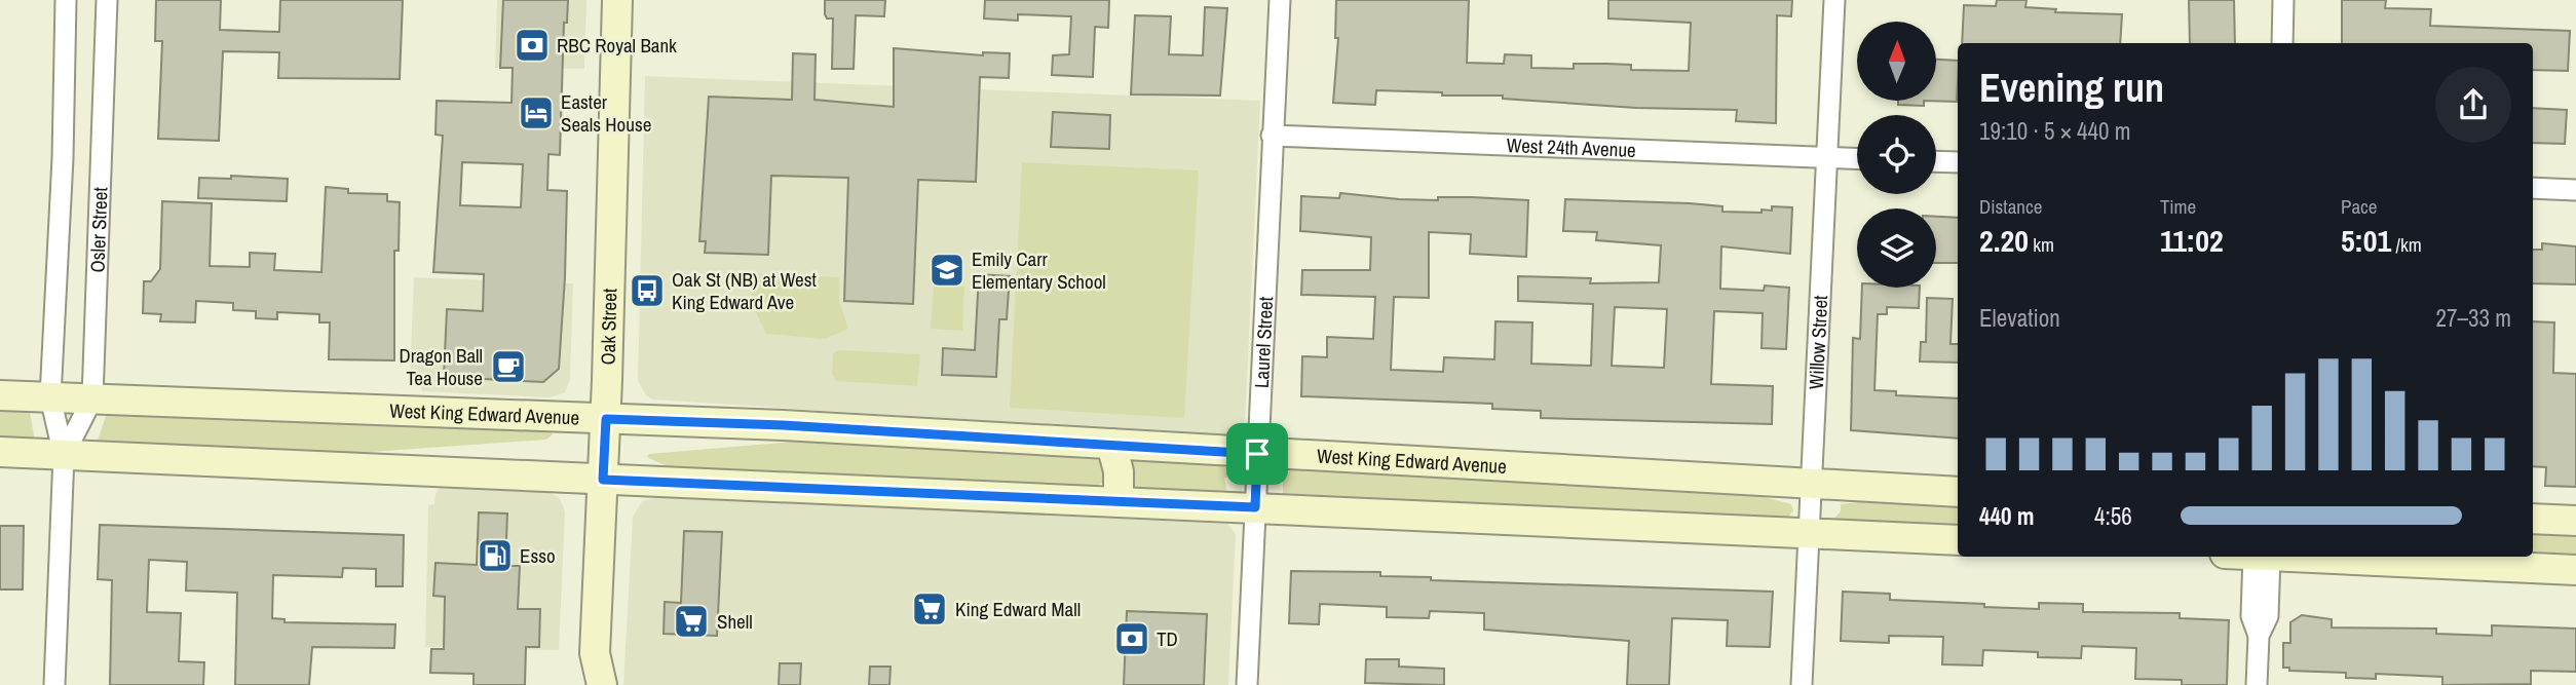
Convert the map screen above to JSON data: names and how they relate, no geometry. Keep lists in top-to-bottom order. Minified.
{"streets":{"main road":["Oak Street","West King Edward Avenue"],"street":["West 24th Avenue","Osler Street","Laurel Street","Willow Street"]},"crossings":[["West 24th Avenue","Laurel Street"],["West 24th Avenue","Willow Street"],["Osler Street","West King Edward Avenue"],["Oak Street","West King Edward Avenue"],["Laurel Street","West King Edward Avenue"],["Willow Street","West King Edward Avenue"]],"places":{"bank":["RBC Royal Bank","TD"],"hotel":["Easter Seals House"],"school or university":["Emily Carr Elementary School"],"bus stop":["Oak St (NB) at West King Edward Ave"],"cafe":["Dragon Ball Tea House"],"fuel station":["Esso"],"supermarket":["King Edward Mall","Shell"]},"north":"top","page":{"heading":["Evening run","19:10 · 5 × 440 m"],"stats":[["Distance","2.20 km"],["Time","11:02"],["Pace","5:01 /km"]],"chart":["Elevation","27–33 m"],"list":[{"name":"440 m","note":"4:56"}]}}
